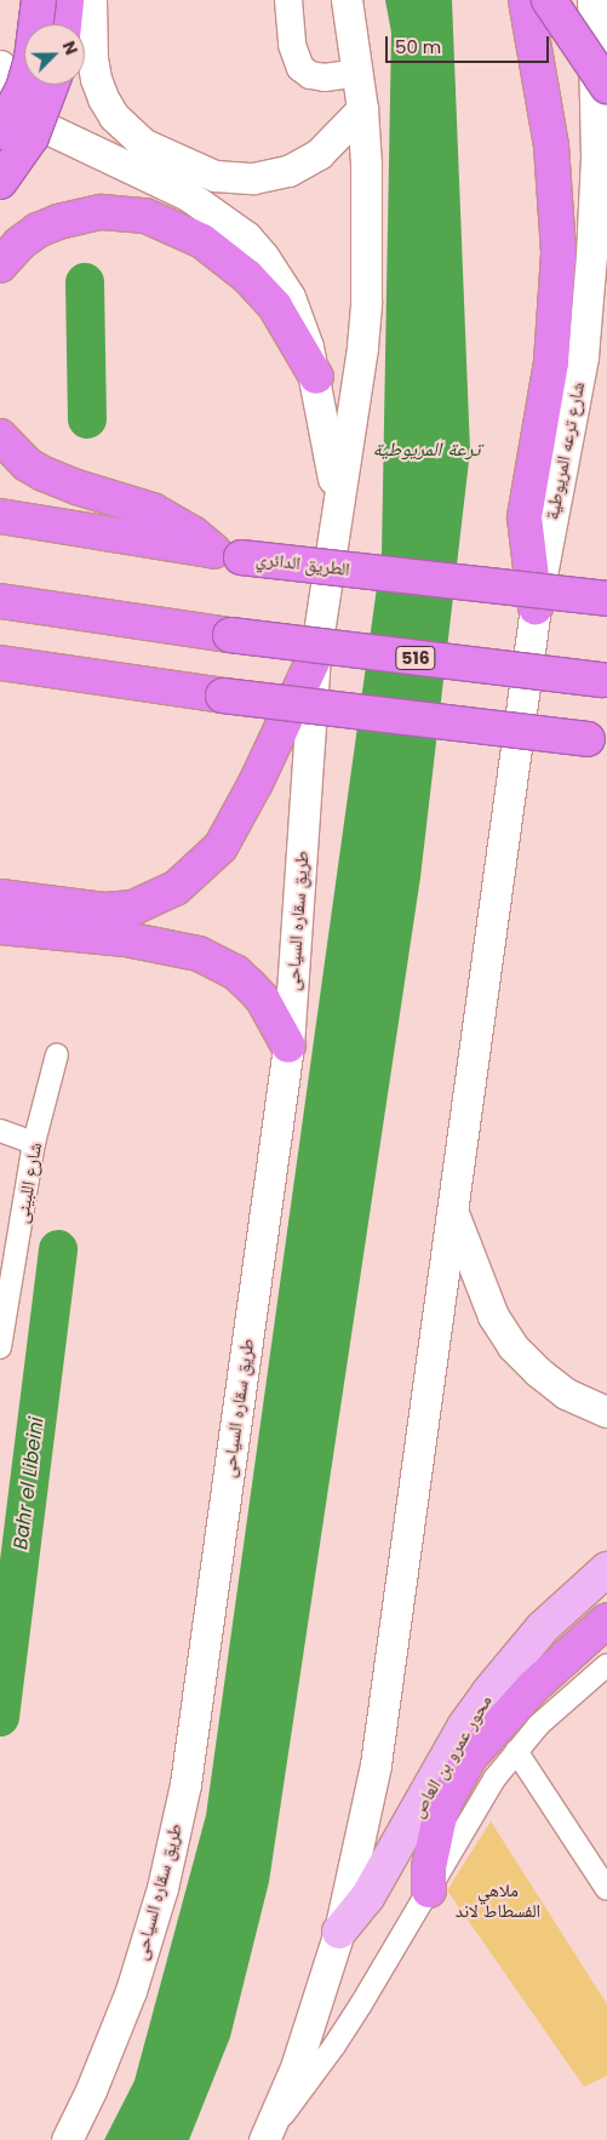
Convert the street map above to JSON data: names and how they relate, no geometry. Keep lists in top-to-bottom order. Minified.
{"streets":{"highway":["الطريق الدائري","516"],"main road":["شارع ترعه المريوطية","طريق سقاره السياحى","محور عمرو بن العاص"],"street":["شارع اللبينى"]},"water":["ترعة المريوطية","Bahr el Libeini"],"parks":["ملاهي الفسطاط لاند"],"scale_bar":"50 m","north":"top right"}
